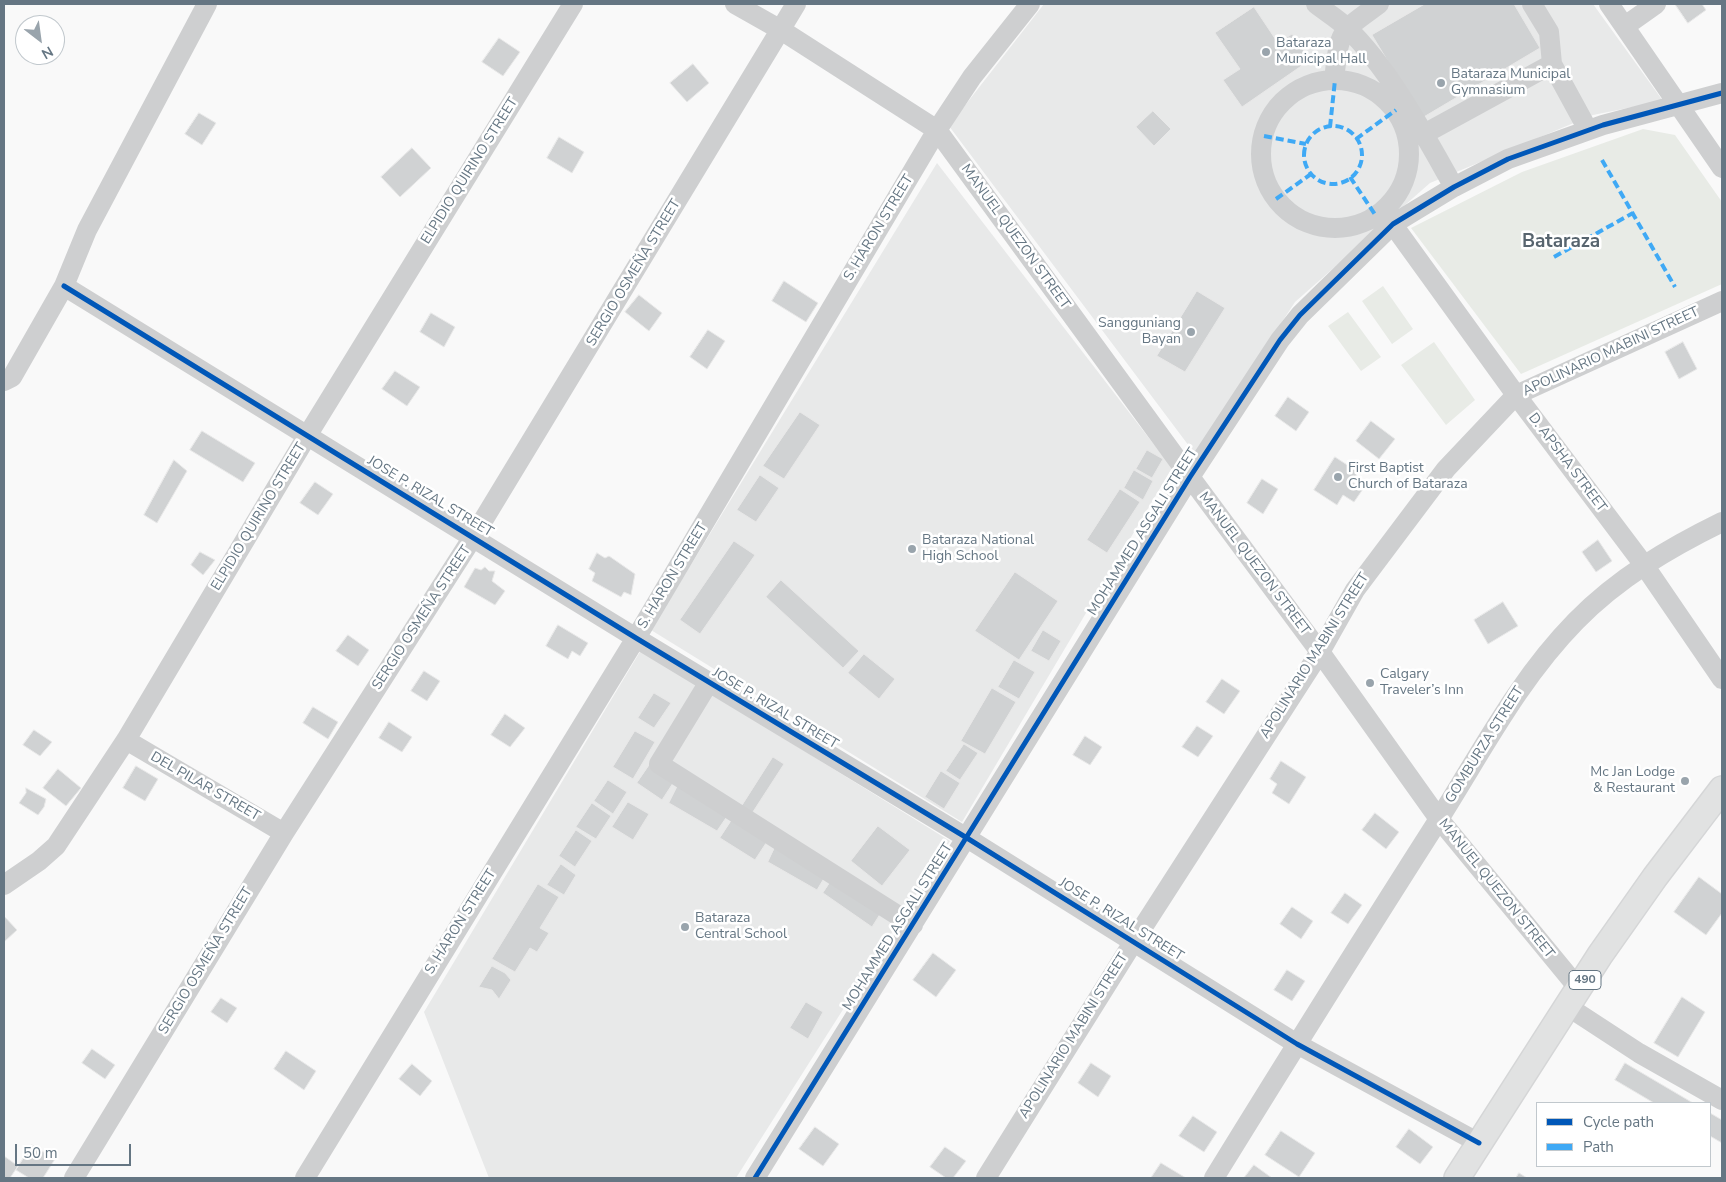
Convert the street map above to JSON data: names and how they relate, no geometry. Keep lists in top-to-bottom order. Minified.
{"streets":{"main road":["490"],"street":["ELPIDIO QUIRINO STREET","S. HARON STREET","MANUEL QUEZON STREET","SERGIO OSMEÑA STREET","APOLINARIO MABINI STREET","D. APSHA STREET","JOSE P. RIZAL STREET","MOHAMMED ASGALI STREET","GOMBURZA STREET","DEL PILAR STREET"]},"crossings":[["ELPIDIO QUIRINO STREET","JOSE P. RIZAL STREET"],["ELPIDIO QUIRINO STREET","DEL PILAR STREET"],["S. HARON STREET","MANUEL QUEZON STREET"],["S. HARON STREET","JOSE P. RIZAL STREET"],["MANUEL QUEZON STREET","SERGIO OSMEÑA STREET"],["MANUEL QUEZON STREET","APOLINARIO MABINI STREET"],["MANUEL QUEZON STREET","MOHAMMED ASGALI STREET"],["MANUEL QUEZON STREET","GOMBURZA STREET"],["MANUEL QUEZON STREET","490"],["SERGIO OSMEÑA STREET","JOSE P. RIZAL STREET"],["SERGIO OSMEÑA STREET","DEL PILAR STREET"],["APOLINARIO MABINI STREET","D. APSHA STREET"],["APOLINARIO MABINI STREET","JOSE P. RIZAL STREET"],["D. APSHA STREET","MOHAMMED ASGALI STREET"],["D. APSHA STREET","GOMBURZA STREET"],["JOSE P. RIZAL STREET","MOHAMMED ASGALI STREET"],["JOSE P. RIZAL STREET","GOMBURZA STREET"],["JOSE P. RIZAL STREET","490"]],"districts":["Bataraza"],"places":["Bataraza Municipal Hall","Bataraza Municipal Gymnasium","Sangguniang Bayan","First Baptist Church of Bataraza","Bataraza National High School","Calgary Traveler’s Inn","Mc Jan Lodge & Restaurant","Bataraza Central School"],"legend":["Cycle path","Path"],"scale_bar":"50 m","north":"bottom right"}
